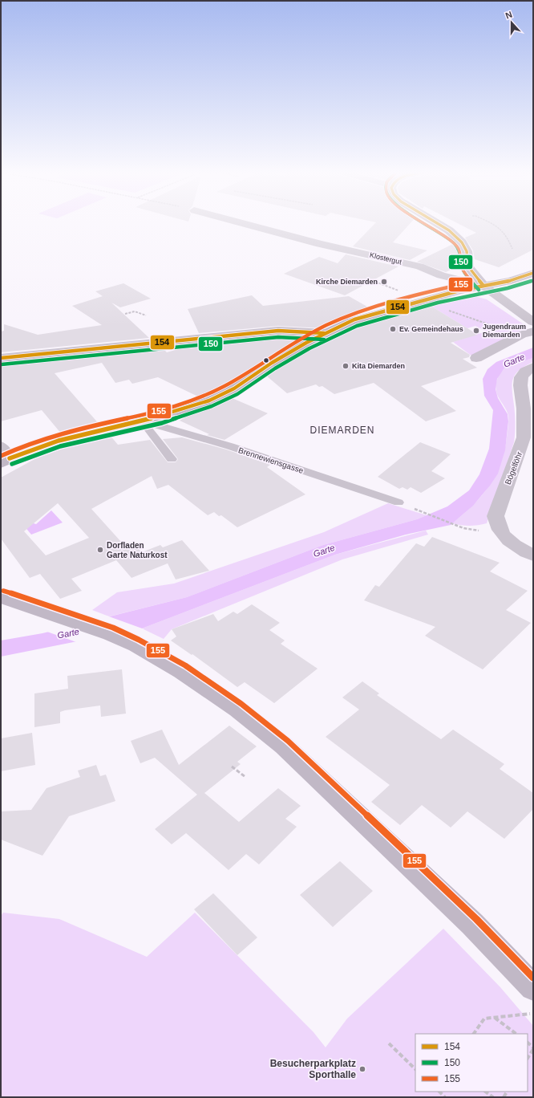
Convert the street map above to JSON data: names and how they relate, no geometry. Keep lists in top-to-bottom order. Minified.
{"streets":{"street":["Klostergut","Bögelföhr"],"lane":["Brennewiensgasse"]},"districts":["DIEMARDEN"],"water":["Garte"],"places":["Kirche Diemarden","Ev. Gemeindehaus","Jugendraum Diemarden","Kita Diemarden","Dorfladen Garte Naturkost","Besucherparkplatz Sporthalle"],"lines":["transit line 154","transit line 150","transit line 155"],"legend":["154","150","155"],"north":"top"}
